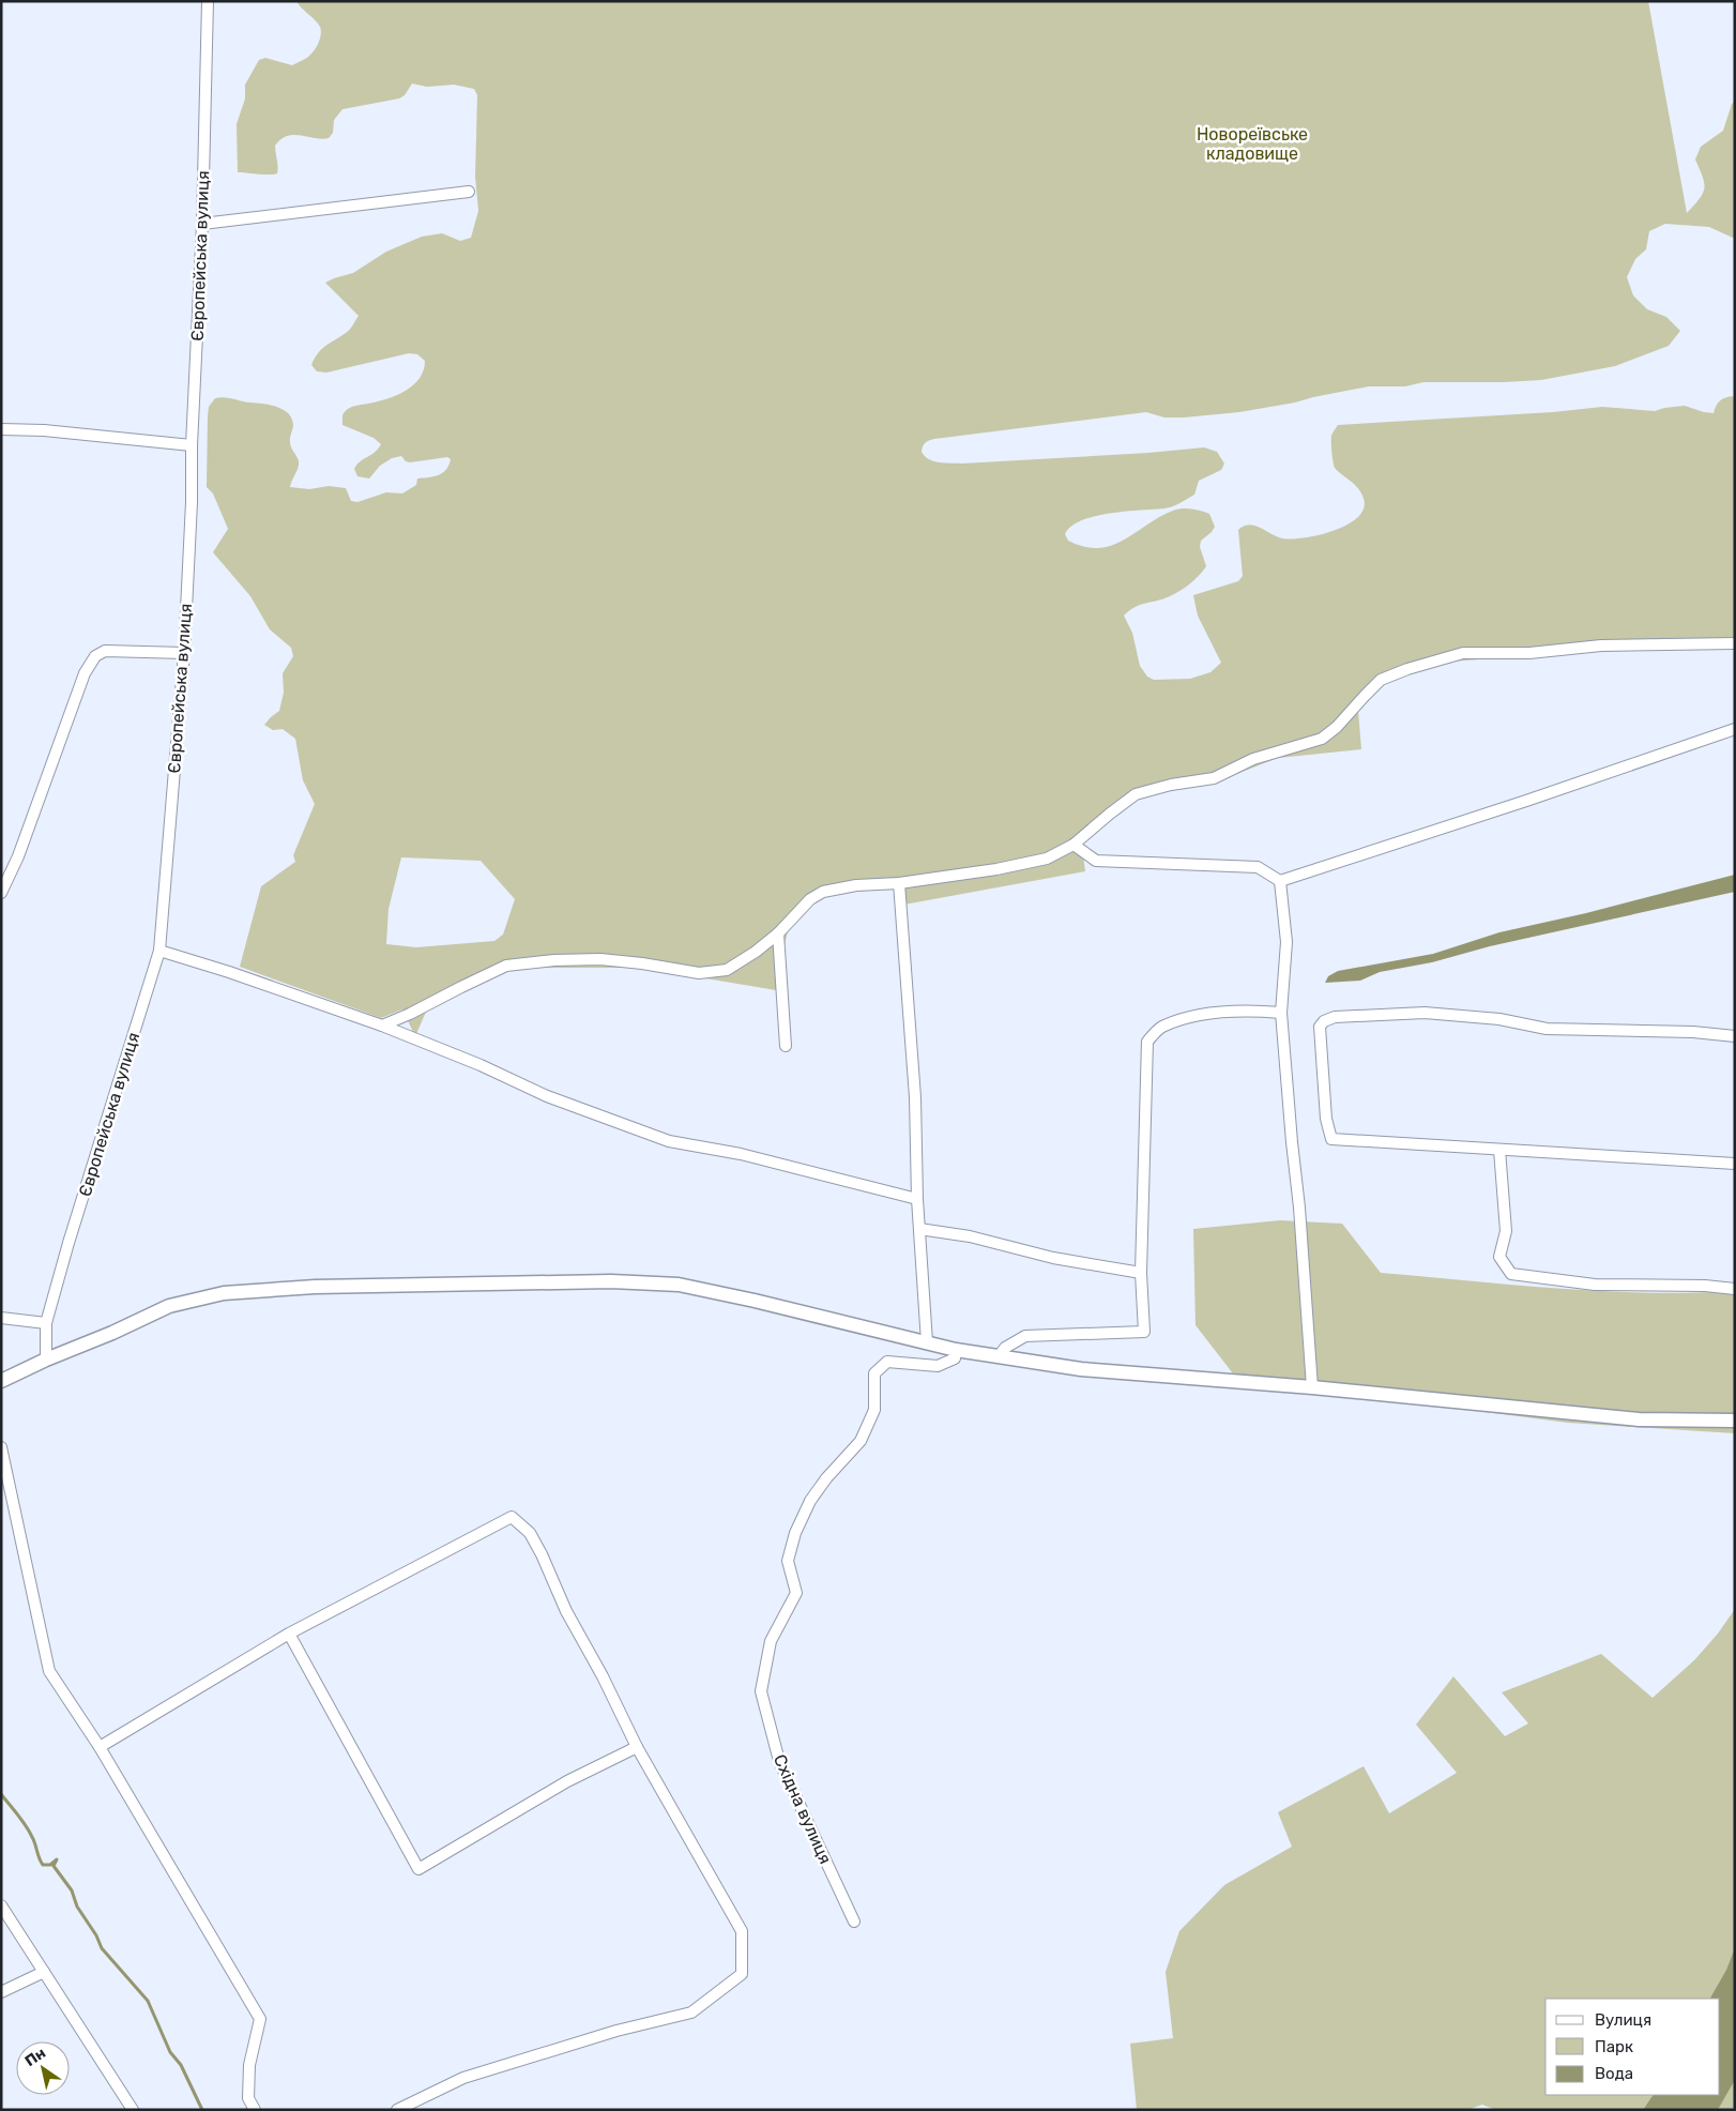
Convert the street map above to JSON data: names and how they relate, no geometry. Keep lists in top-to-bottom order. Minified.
{"streets":{"street":["Європейська вулиця","Східна вулиця"]},"parks":["Новореївське кладовище"],"legend":["Вулиця","Парк","Вода"],"north":"top left"}
